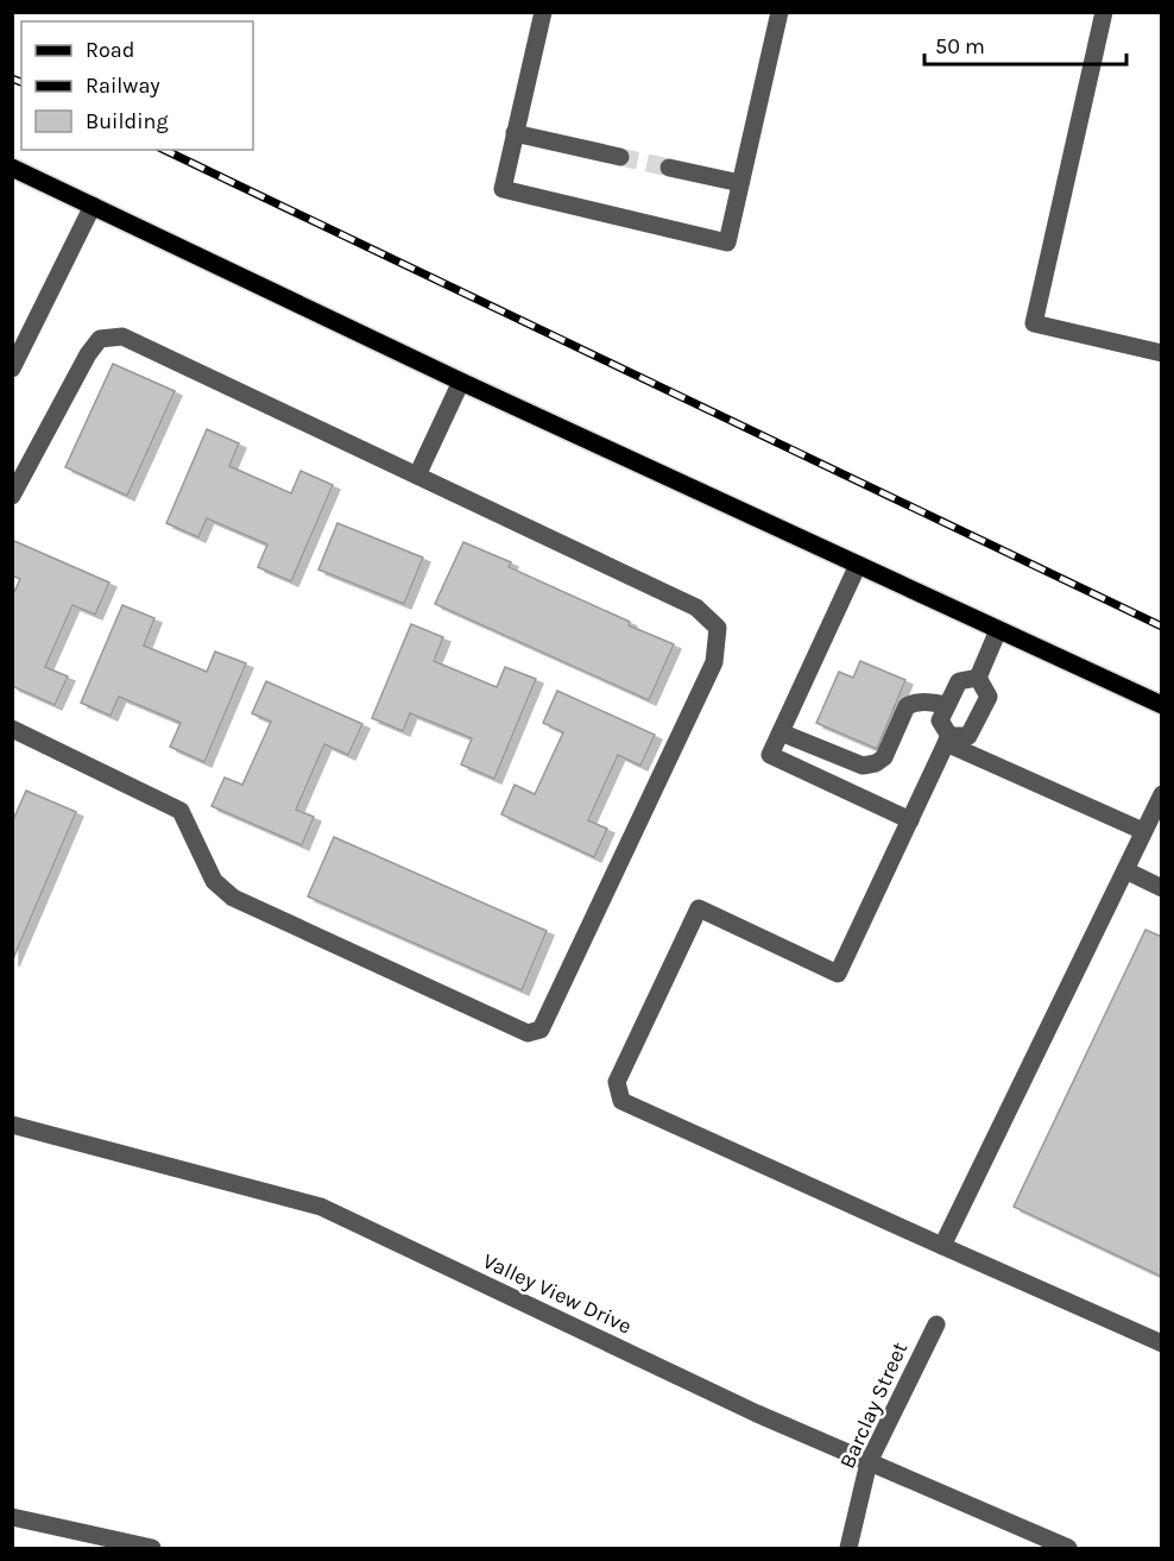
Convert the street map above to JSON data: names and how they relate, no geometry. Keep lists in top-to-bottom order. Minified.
{"streets":{"street":["Valley View Drive","Barclay Street"]},"crossings":[["Valley View Drive","Barclay Street"]],"legend":["Road","Railway","Building"],"scale_bar":"50 m"}
